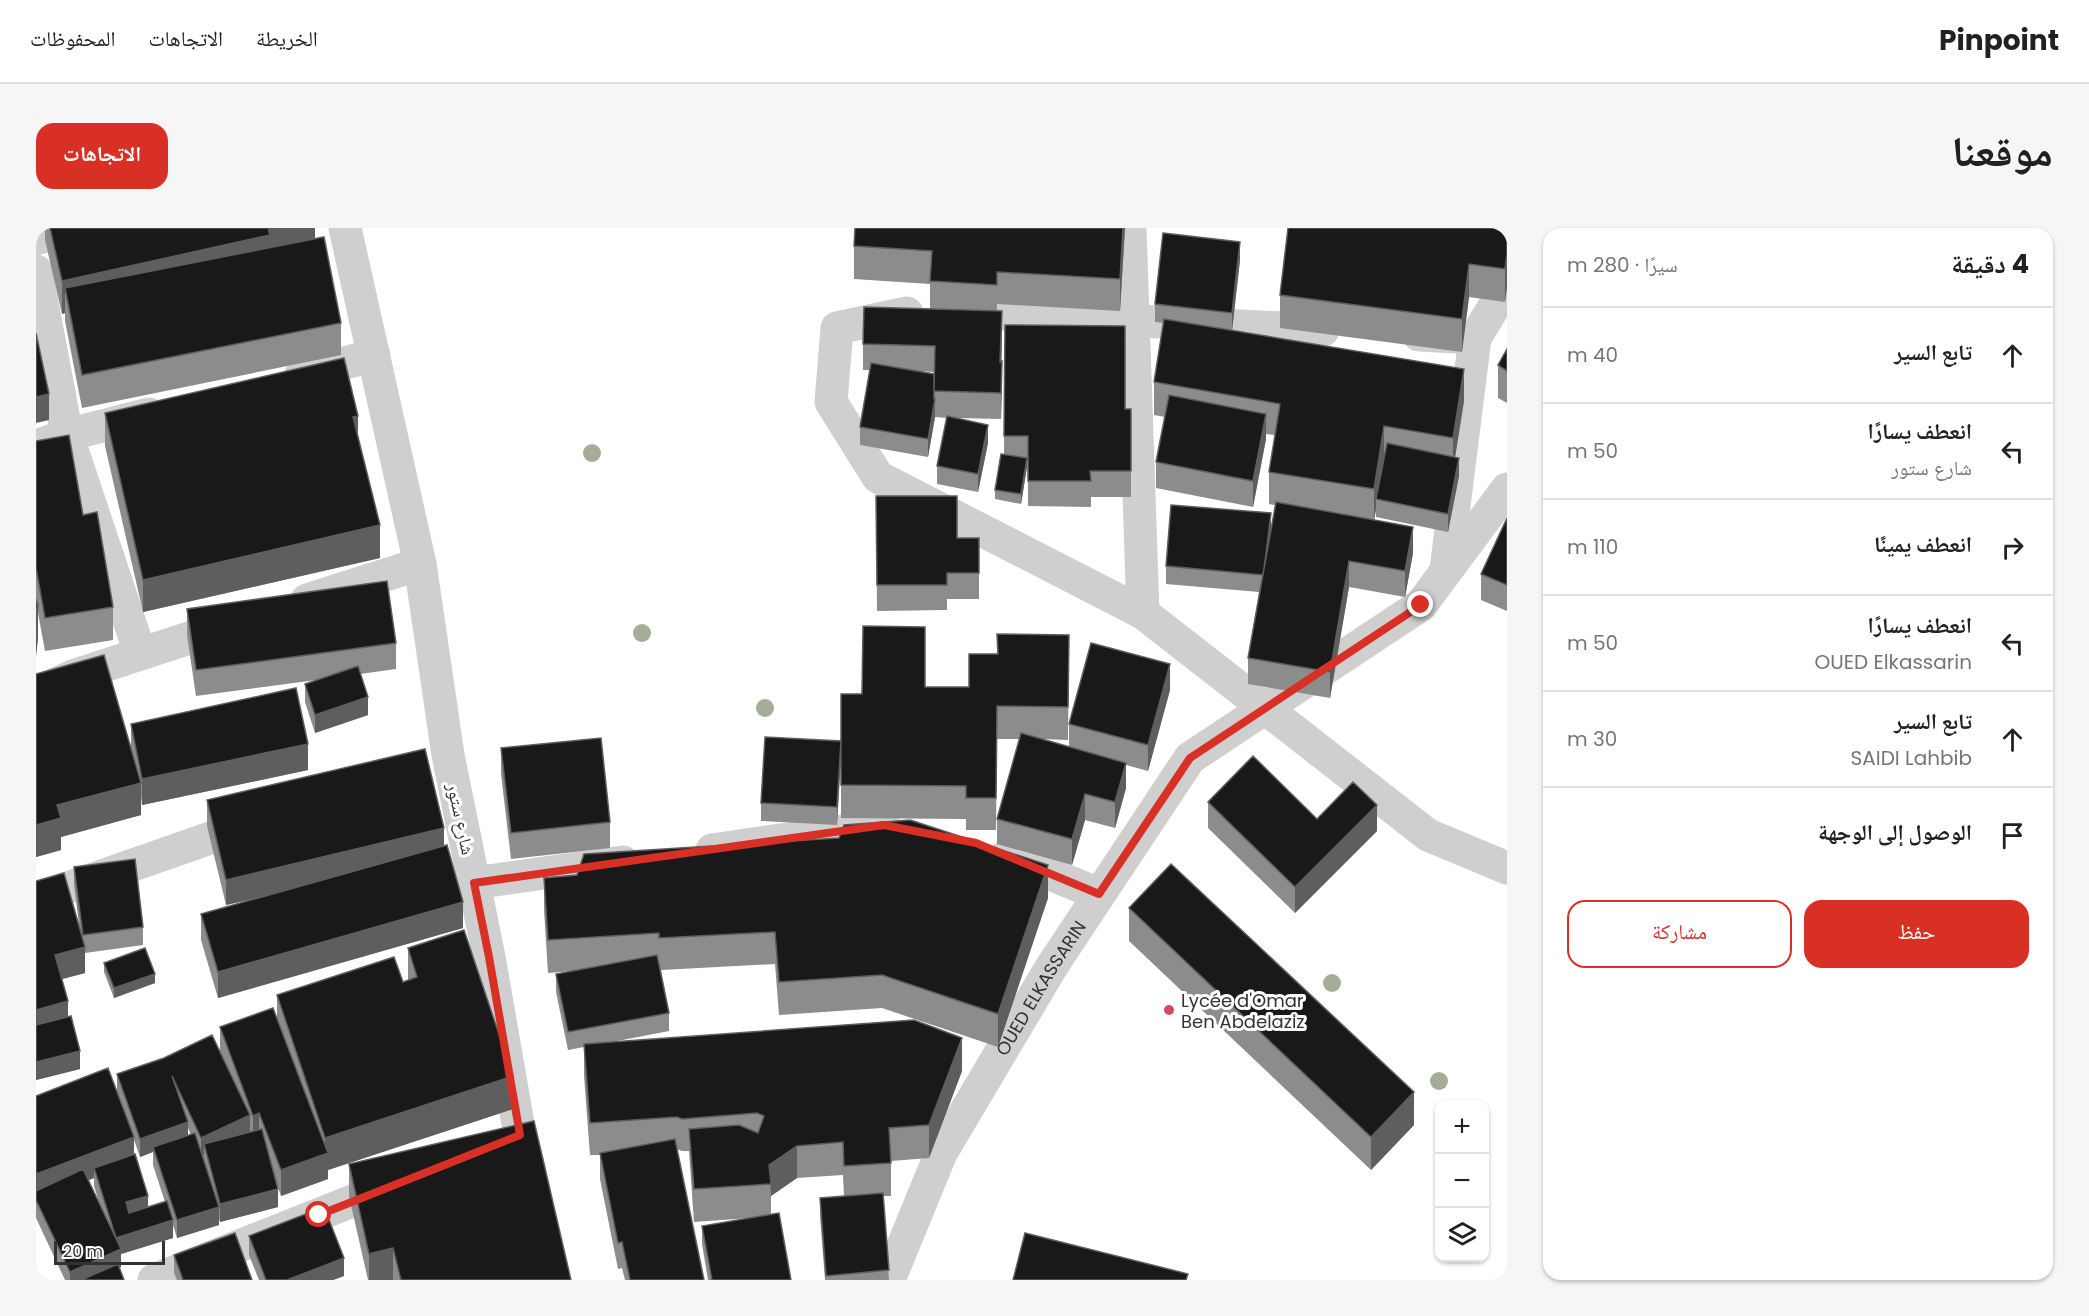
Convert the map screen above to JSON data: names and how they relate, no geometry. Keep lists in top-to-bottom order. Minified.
{"streets":{"street":["شارع ستور","OUED ELKASSARIN"]},"places":["Lycée d'Omar Ben Abdelaziz"],"scale_bar":"20 m","page":{"header":"Pinpoint","nav":["الخريطة","الاتجاهات","المحفوظات"],"title":"موقعنا","buttons":["الاتجاهات",["حفظ","مشاركة"]],"heading":["4 دقيقة","سيرًا · 280 m"],"list":[["تابع السير","40 m"],["انعطف يسارًا","شارع ستور","50 m"],["انعطف يمينًا","110 m"],["انعطف يسارًا","OUED Elkassarin","50 m"],["تابع السير","SAIDI Lahbib","30 m"],"الوصول إلى الوجهة"],"map_buttons":["+","−"],"scale":"20 m"}}
